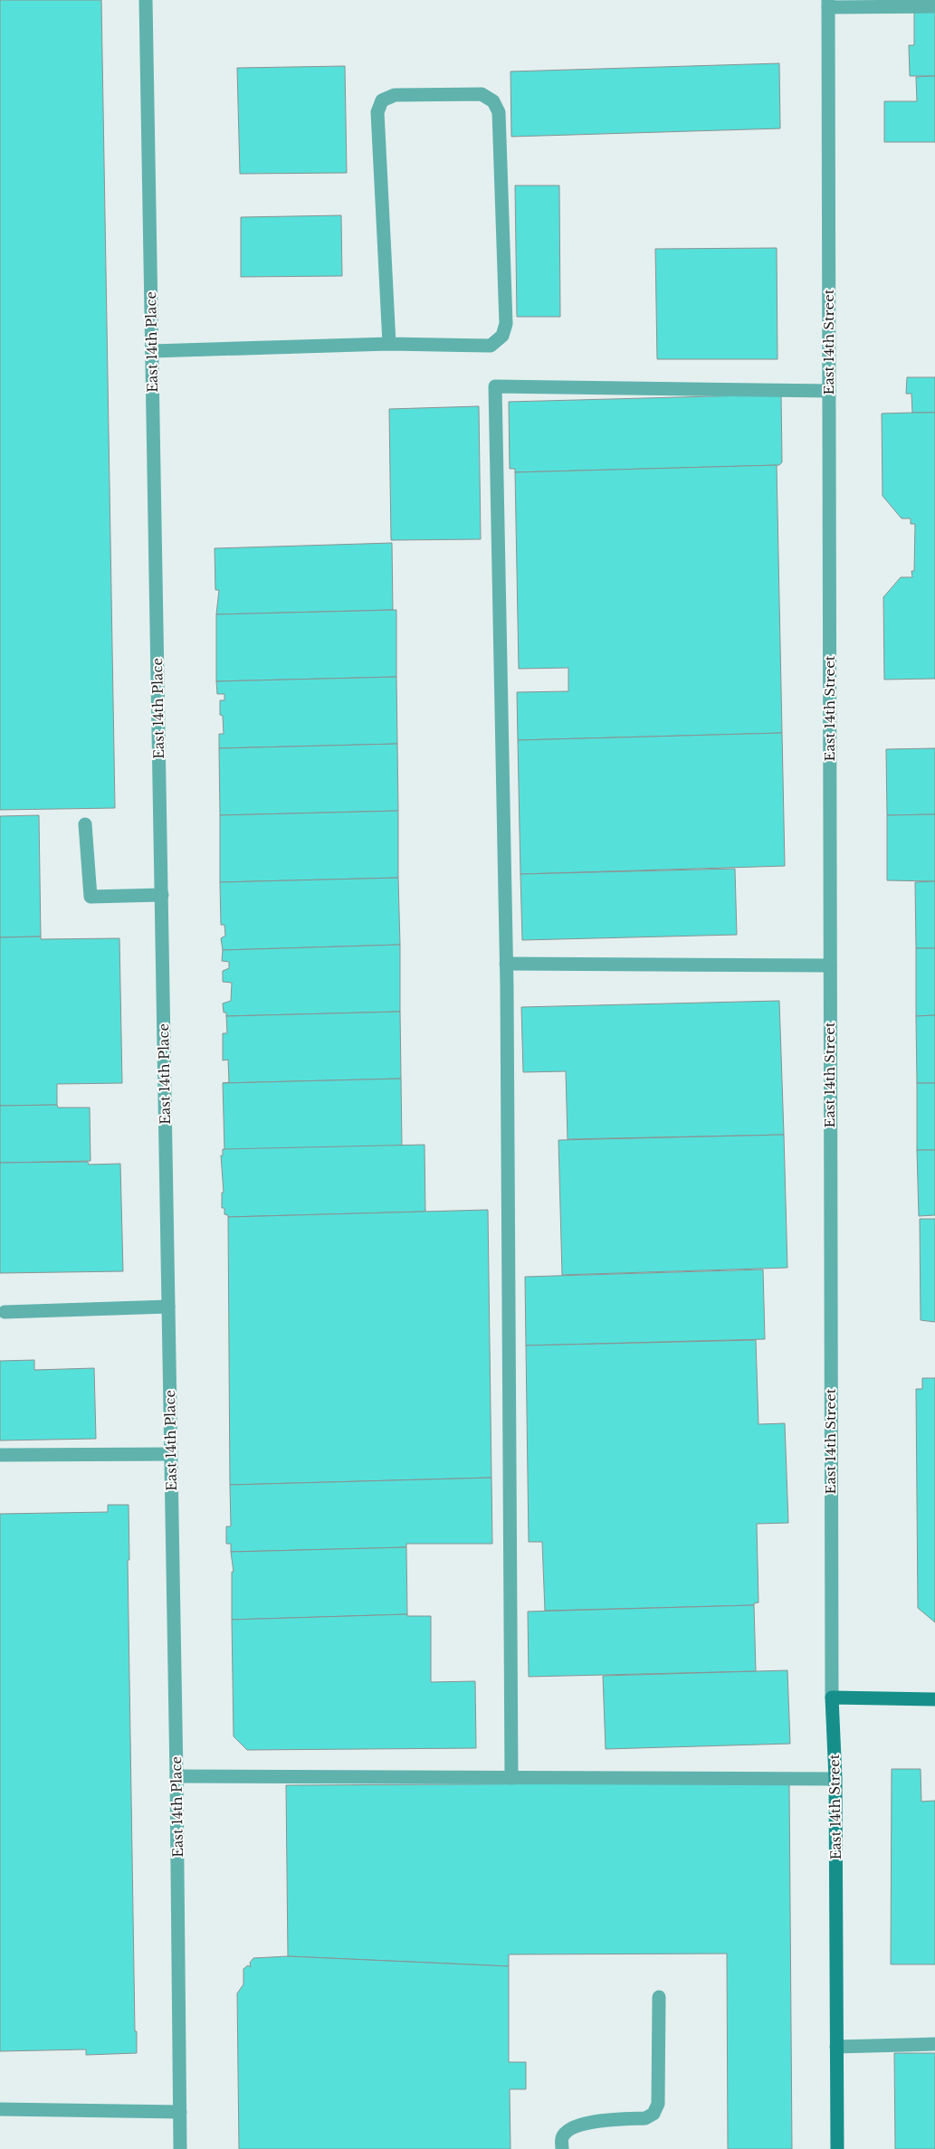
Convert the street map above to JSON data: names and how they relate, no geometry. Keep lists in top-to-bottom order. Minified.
{"streets":{"street":["East 14th Place","East 14th Street"]}}
